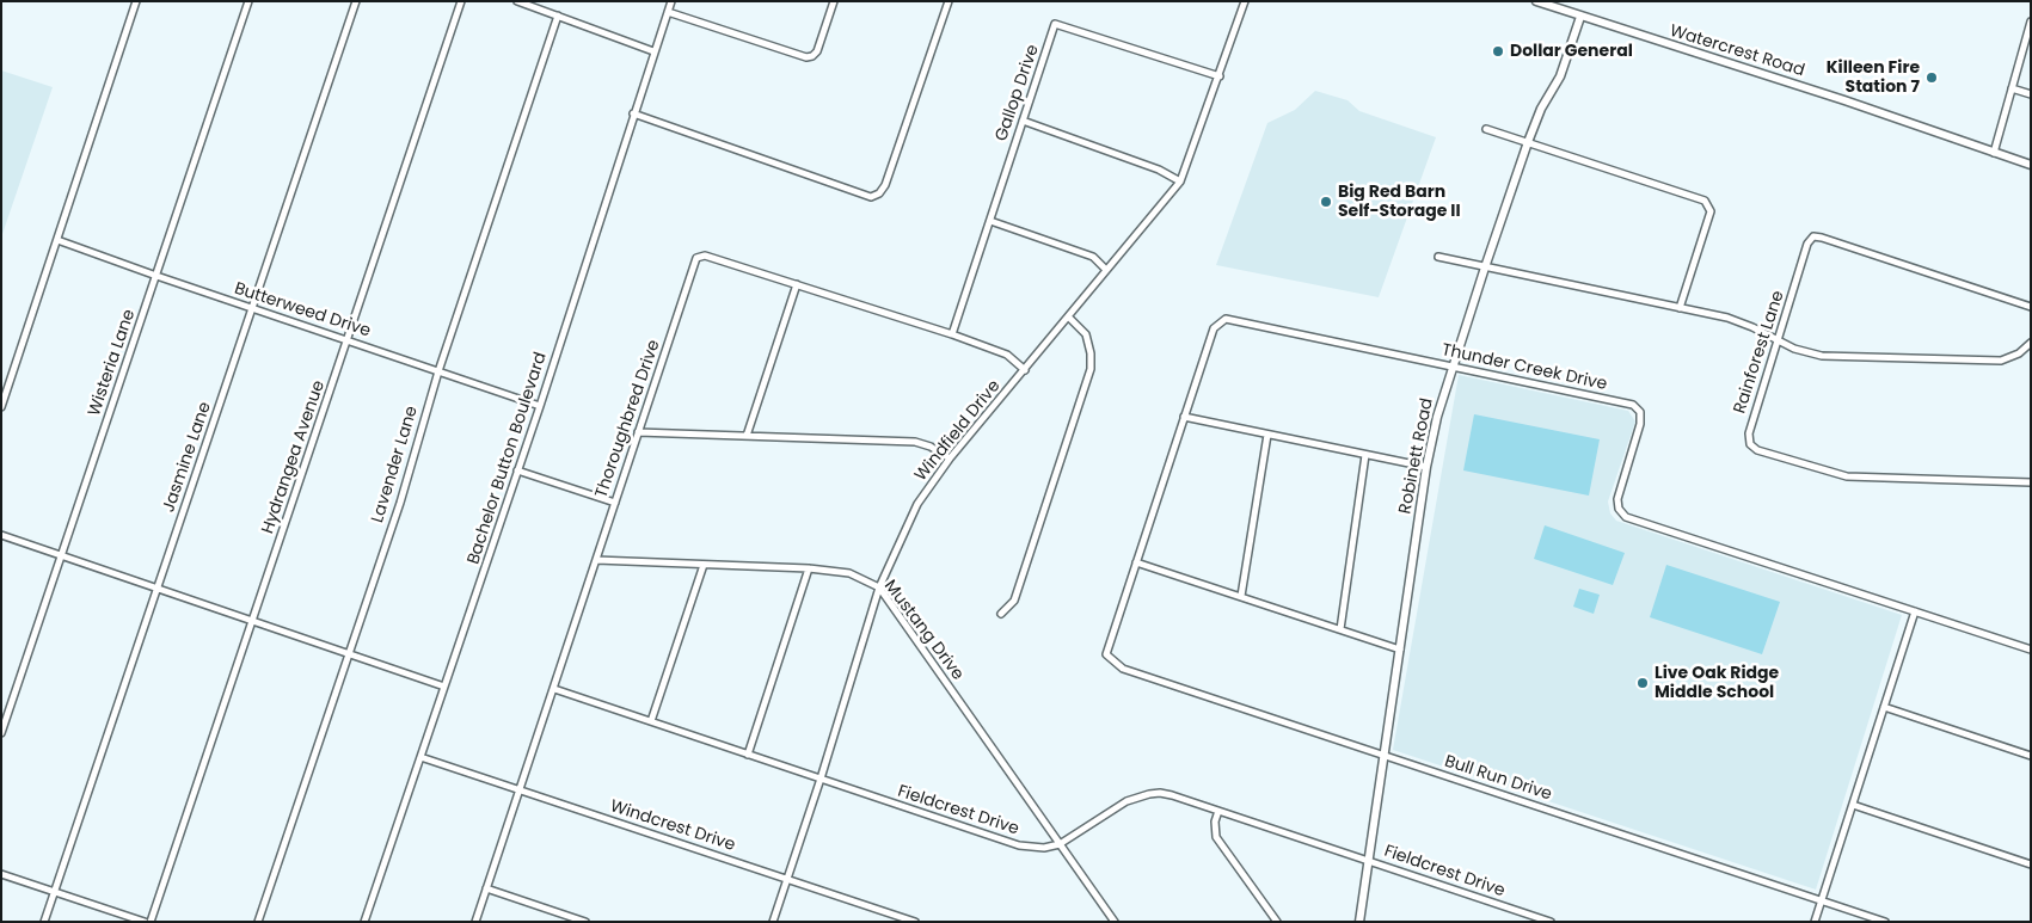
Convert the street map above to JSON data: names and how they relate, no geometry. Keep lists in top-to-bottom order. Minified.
{"streets":{"street":["Watercrest Road","Gallop Drive","Butterweed Drive","Rainforest Lane","Wisteria Lane","Thunder Creek Drive","Thoroughbred Drive","Windfield Drive","Robinett Road","Jasmine Lane","Hydrangea Avenue","Bachelor Button Boulevard","Lavender Lane","Mustang Drive","Bull Run Drive","Fieldcrest Drive","Windcrest Drive"]},"crossings":[["Watercrest Road","Robinett Road"],["Gallop Drive","Thoroughbred Drive"],["Gallop Drive","Windfield Drive"],["Butterweed Drive","Wisteria Lane"],["Butterweed Drive","Jasmine Lane"],["Butterweed Drive","Hydrangea Avenue"],["Butterweed Drive","Bachelor Button Boulevard"],["Butterweed Drive","Lavender Lane"],["Thunder Creek Drive","Robinett Road"],["Thunder Creek Drive","Bull Run Drive"],["Thoroughbred Drive","Windfield Drive"],["Thoroughbred Drive","Mustang Drive"],["Thoroughbred Drive","Fieldcrest Drive"],["Thoroughbred Drive","Windcrest Drive"],["Windfield Drive","Mustang Drive"],["Windfield Drive","Fieldcrest Drive"],["Windfield Drive","Windcrest Drive"],["Robinett Road","Bull Run Drive"],["Robinett Road","Fieldcrest Drive"],["Bachelor Button Boulevard","Windcrest Drive"],["Mustang Drive","Fieldcrest Drive"]],"places":["Dollar General","Killeen Fire Station 7","Big Red Barn Self-Storage II","Live Oak Ridge Middle School"]}
